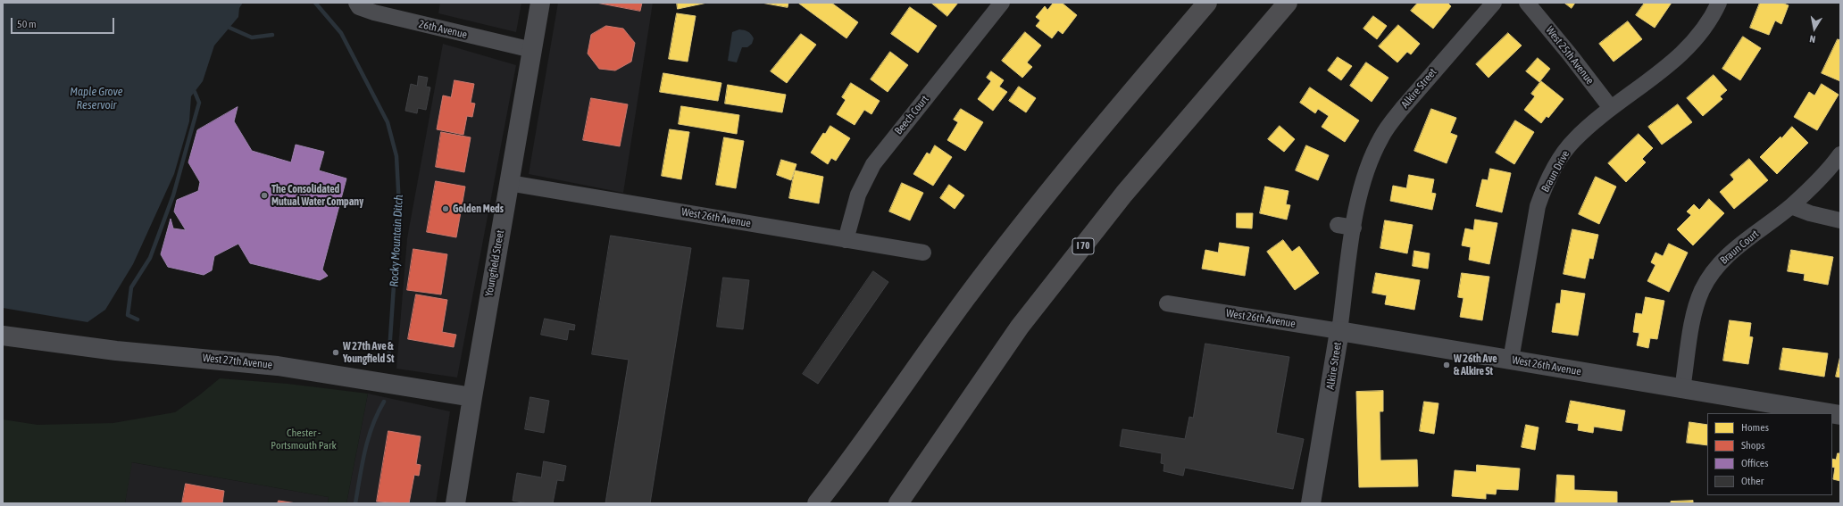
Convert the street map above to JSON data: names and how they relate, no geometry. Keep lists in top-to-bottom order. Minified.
{"streets":{"highway":["I 70"],"street":["26th Avenue","West 25th Avenue","Alkire Street","Beech Court","Braun Drive","West 26th Avenue","Braun Court","Youngfield Street","West 27th Avenue"]},"crossings":[["26th Avenue","Youngfield Street"],["West 25th Avenue","Braun Drive"],["Alkire Street","West 26th Avenue"],["Beech Court","West 26th Avenue"],["Braun Drive","West 26th Avenue"],["West 26th Avenue","Braun Court"],["West 26th Avenue","Youngfield Street"],["Youngfield Street","West 27th Avenue"]],"water":["Maple Grove Reservoir","Rocky Mountain Ditch"],"parks":["Chester - Portsmouth Park"],"places":["The Consolidated Mutual Water Company","Golden Meds","W 27th Ave & Youngfield St","W 26th Ave & Alkire St"],"legend":["Homes","Shops","Offices","Other"],"scale_bar":"50 m","north":"bottom"}
